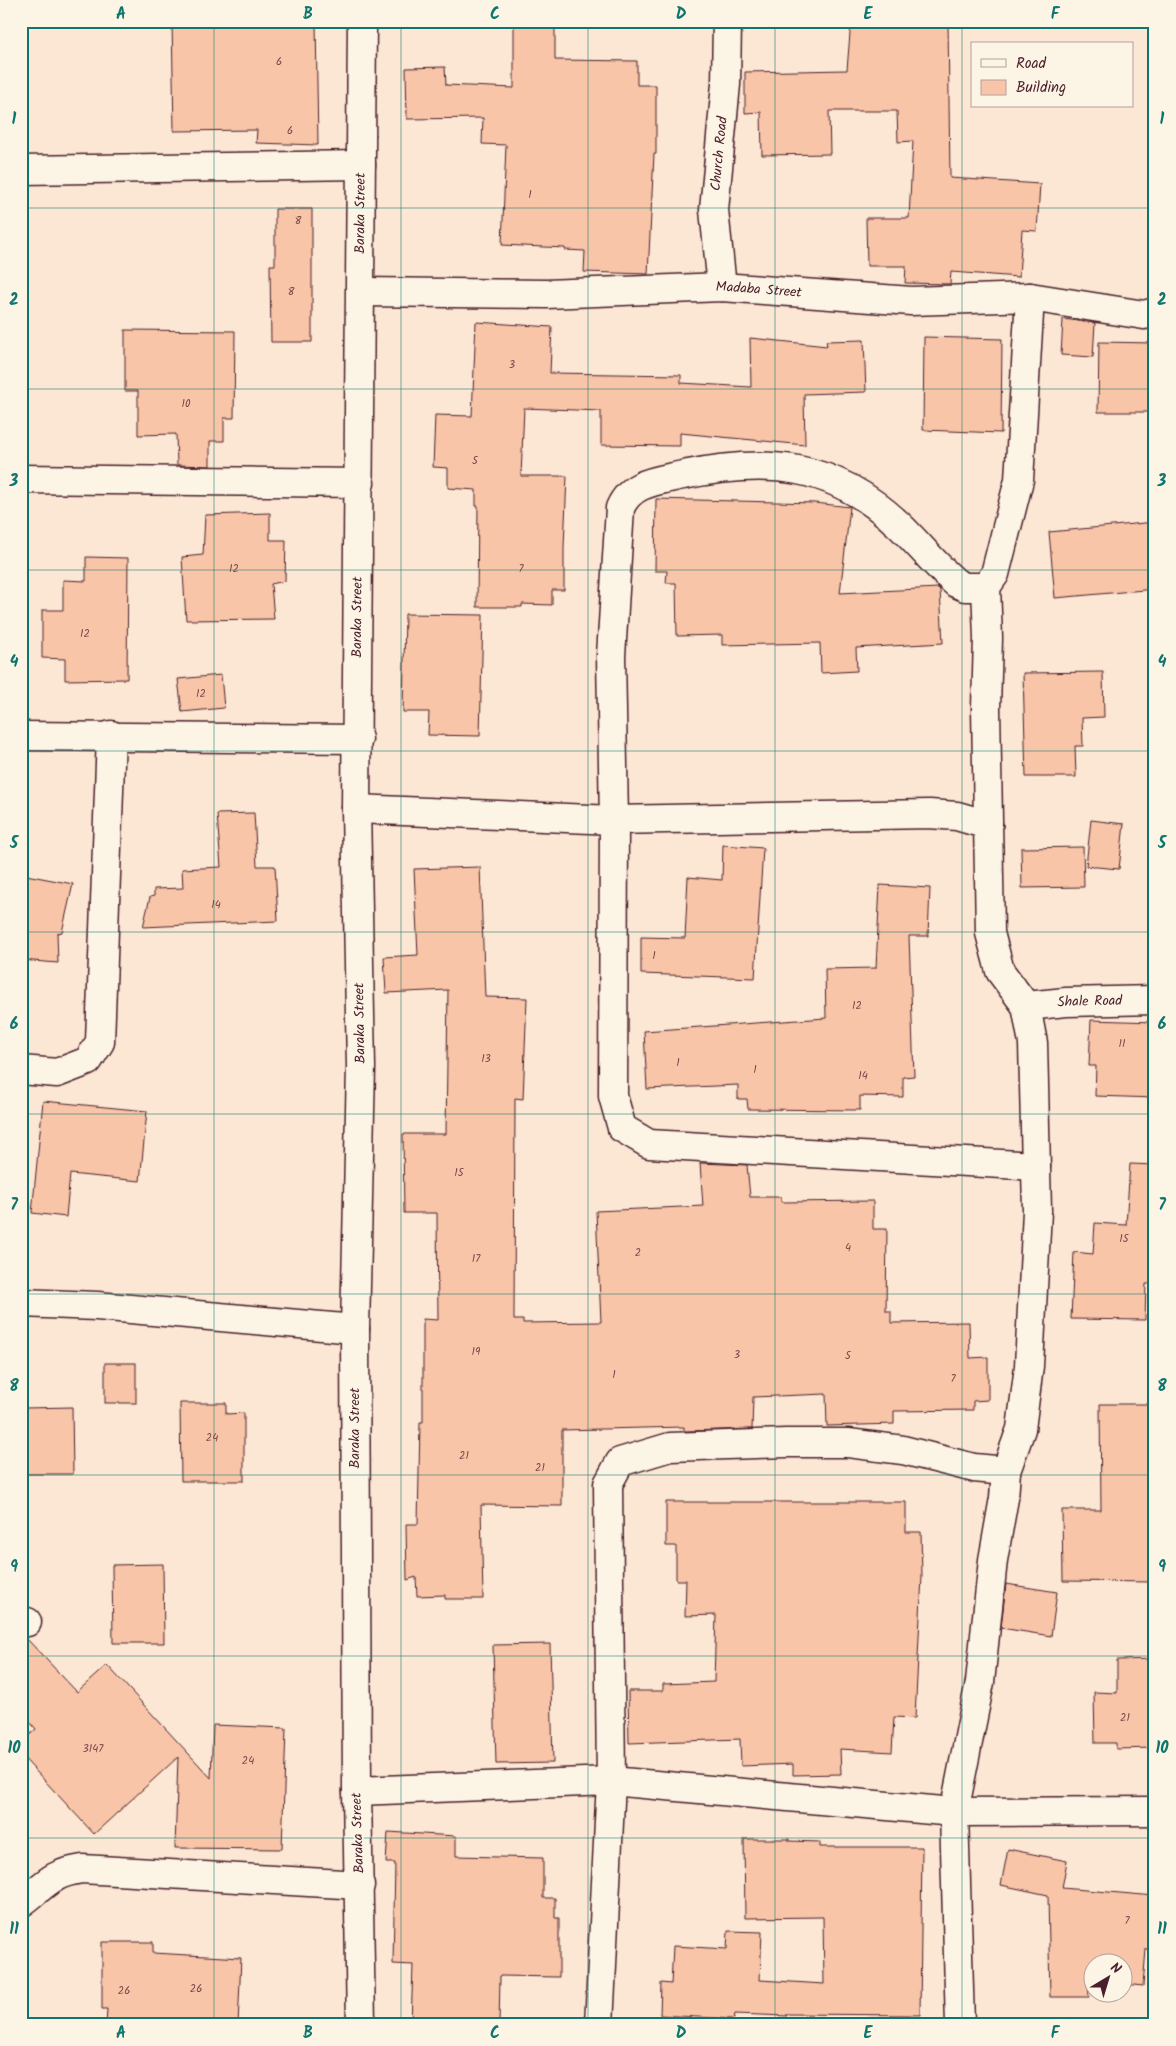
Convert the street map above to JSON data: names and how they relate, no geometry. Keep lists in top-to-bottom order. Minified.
{"streets":{"street":["Church Road","Baraka Street","Madaba Street","Shale Road"]},"crossings":[["Church Road","Madaba Street"],["Baraka Street","Madaba Street"]],"house_numbers":["6","6","1","8","8","3","10","5","12","7","12","12","14","1","12","11","13","1","1","14","15","15","4","2","17","19","3","5","1","7","24","21","21","21","3147","24","7","26","26"],"legend":["Road","Building"],"north":"top right","grid":{"columns":["A","B","C","D","E","F"],"rows":["1","2","3","4","5","6","7","8","9","10","11"]}}
